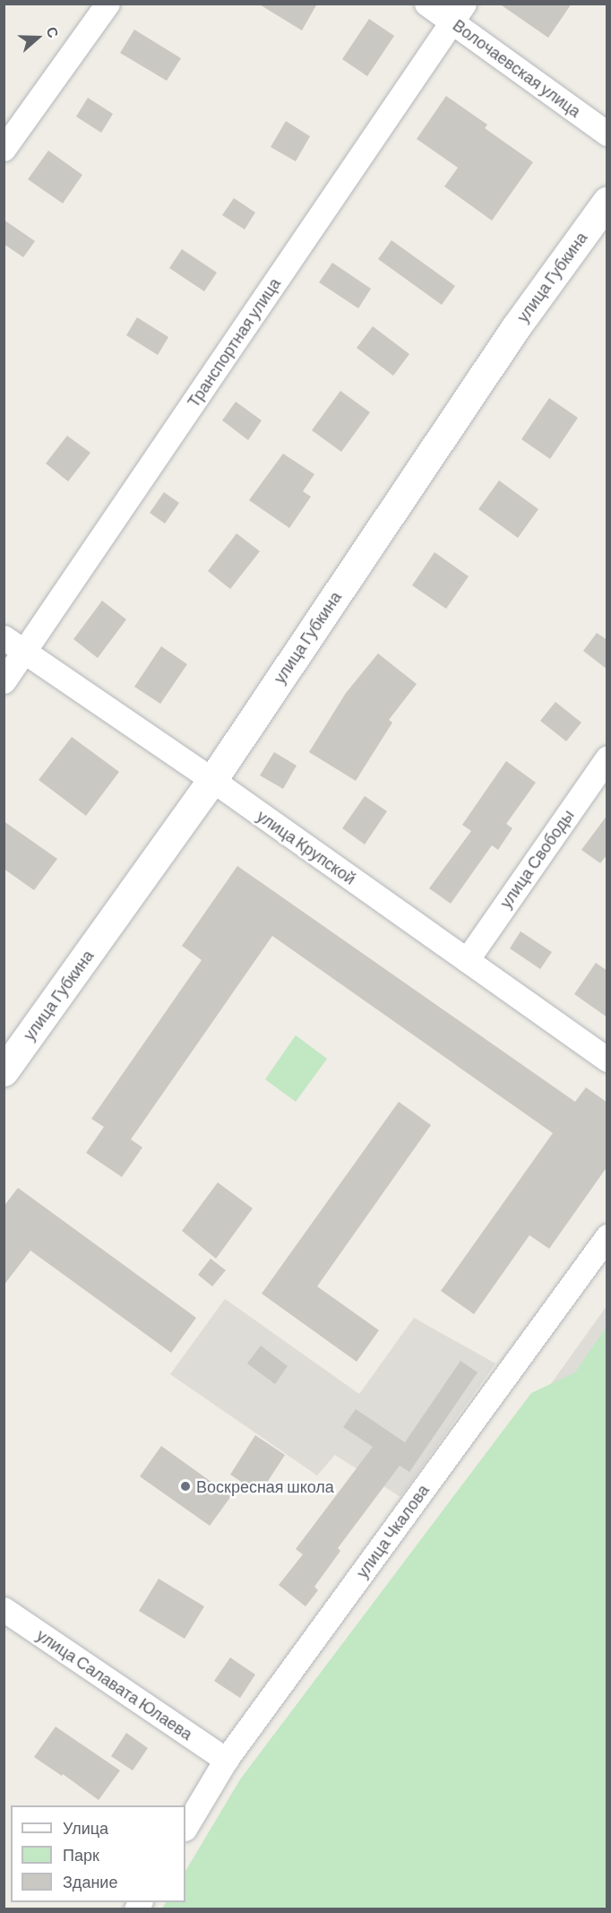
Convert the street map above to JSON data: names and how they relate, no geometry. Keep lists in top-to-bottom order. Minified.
{"streets":{"main road":["улица Губкина"],"street":["Волочаевская улица","Транспортная улица","улица Крупской","улица Свободы","улица Чкалова","улица Салавата Юлаева"]},"crossings":[["Волочаевская улица","Транспортная улица"],["улица Губкина","улица Крупской"],["Транспортная улица","улица Крупской"],["улица Крупской","улица Свободы"],["улица Чкалова","улица Салавата Юлаева"]],"places":["Воскресная школа"],"legend":["Улица","Парк","Здание"],"north":"right"}
